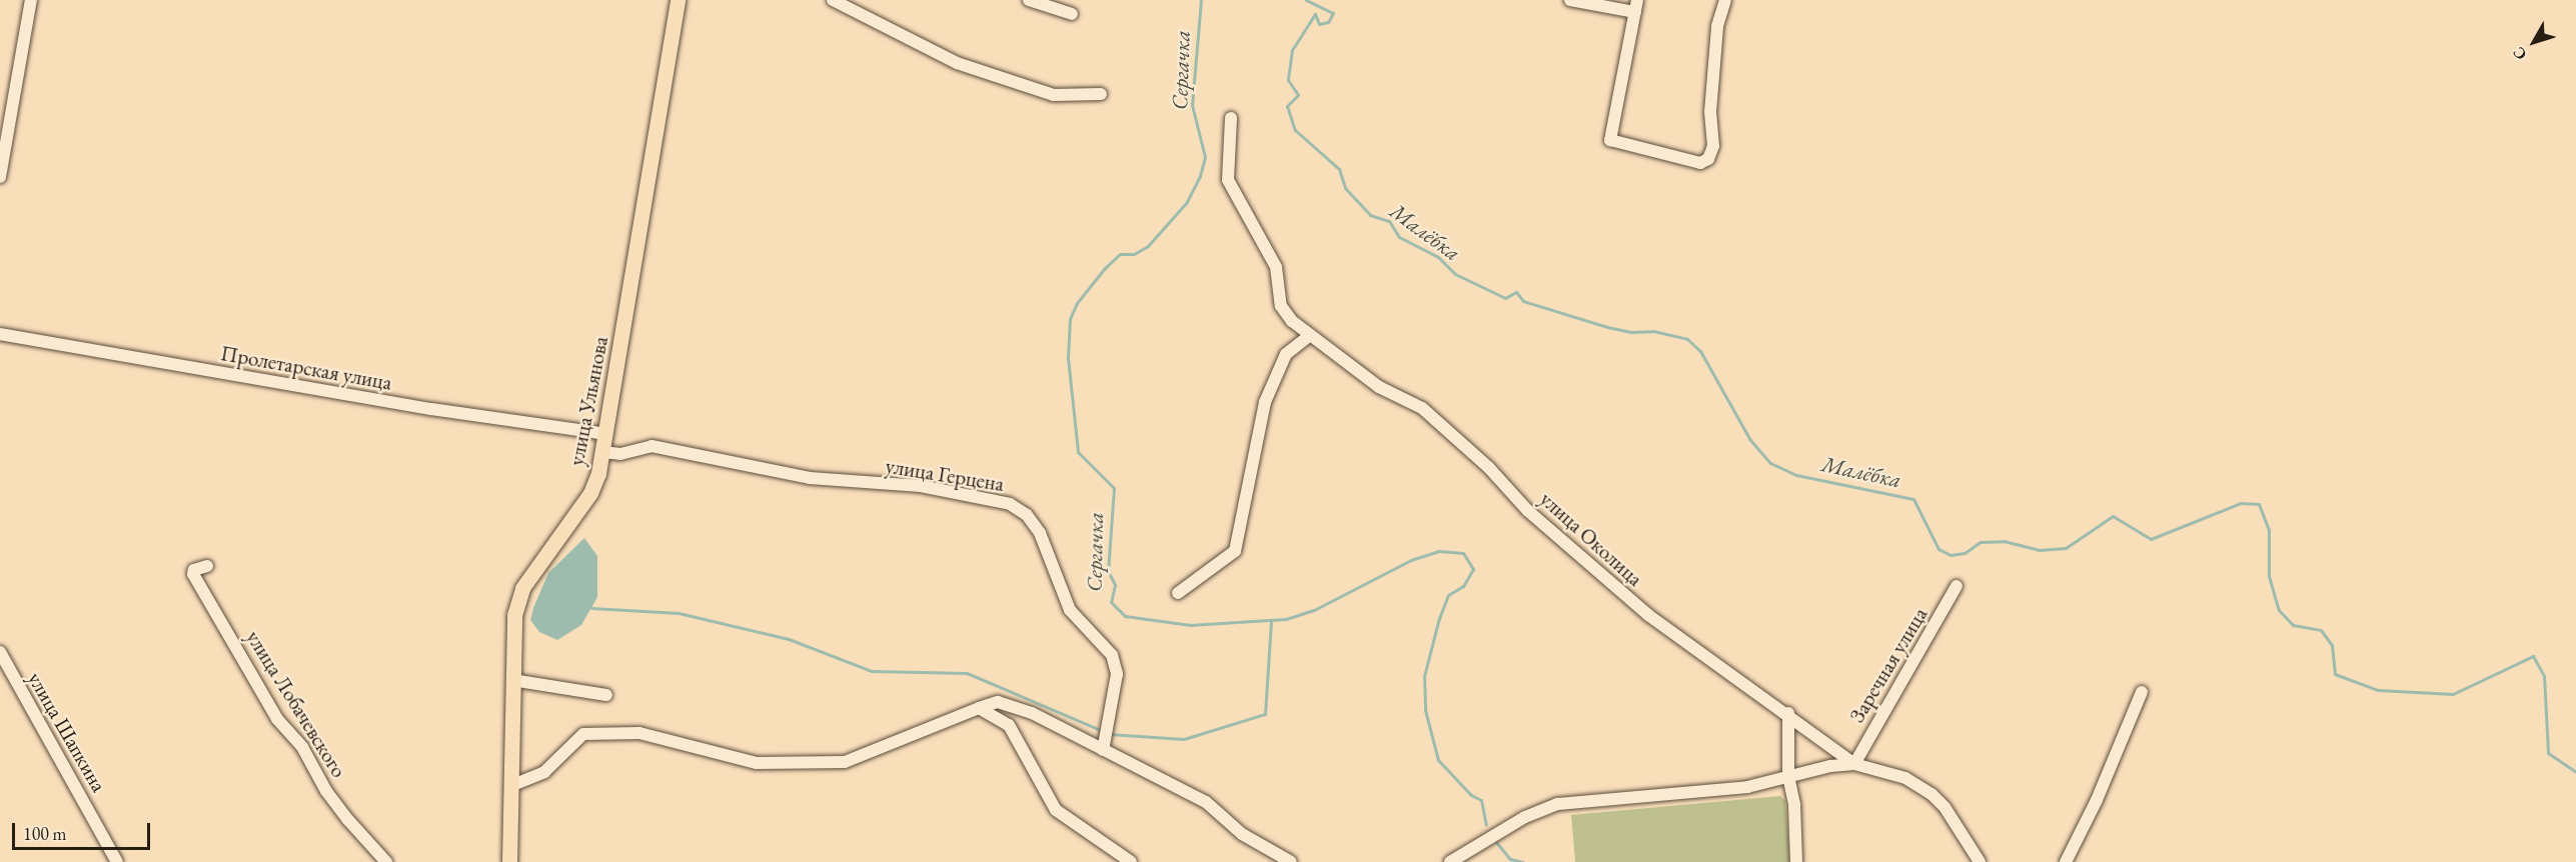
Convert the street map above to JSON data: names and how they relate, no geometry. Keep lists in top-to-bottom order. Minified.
{"streets":{"main road":["улица Ульянова"],"street":["Пролетарская улица","улица Герцена","улица Околица","Заречная улица","улица Лобачевского","улица Шапкина"]},"crossings":[["Пролетарская улица","улица Ульянова"],["улица Ульянова","улица Герцена"],["улица Околица","Заречная улица"]],"water":["Сергачка","Малёбка"],"scale_bar":"100 m","north":"bottom left"}
